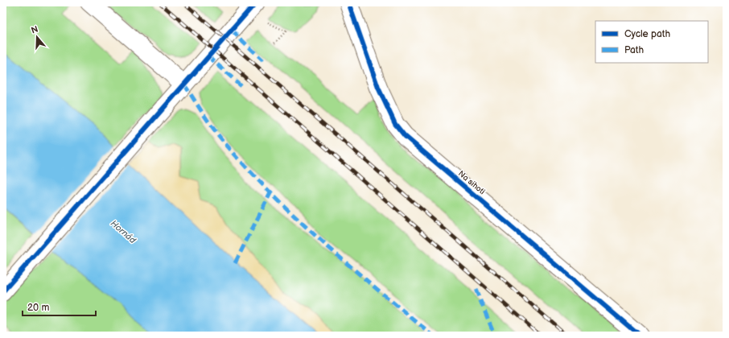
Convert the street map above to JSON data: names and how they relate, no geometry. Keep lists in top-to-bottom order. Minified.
{"streets":{"street":["Na sihoti"]},"water":["Hornád"],"legend":["Cycle path","Path"],"scale_bar":"20 m","north":"top"}
